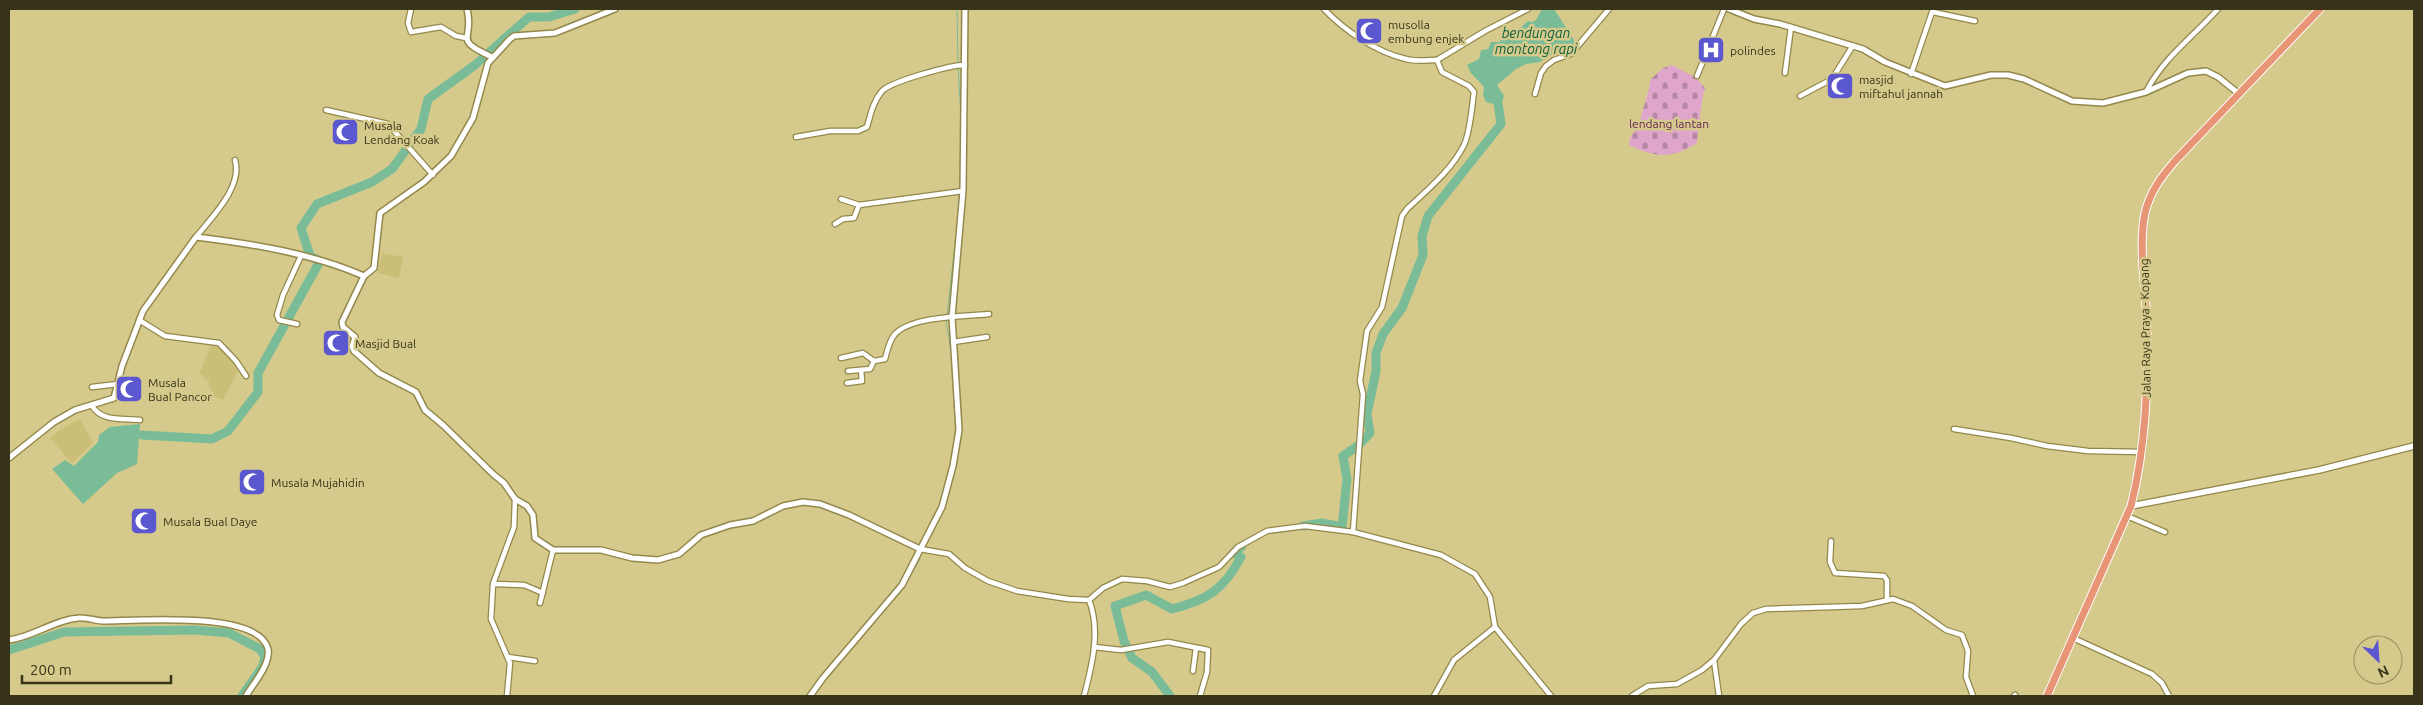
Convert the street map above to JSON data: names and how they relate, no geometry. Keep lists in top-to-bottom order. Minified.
{"streets":{"highway":["Jalan Raya Praya - Kopang"]},"water":["bendungan montong rapi"],"parks":["lendang lantan"],"places":{"mosque":["musolla embung enjek","masjid miftahul jannah","Musala Lendang Koak","Masjid Bual","Musala Bual Pancor","Musala Mujahidin","Musala Bual Daye"],"hospital":["polindes"]},"scale_bar":"200 m","north":"bottom right"}
